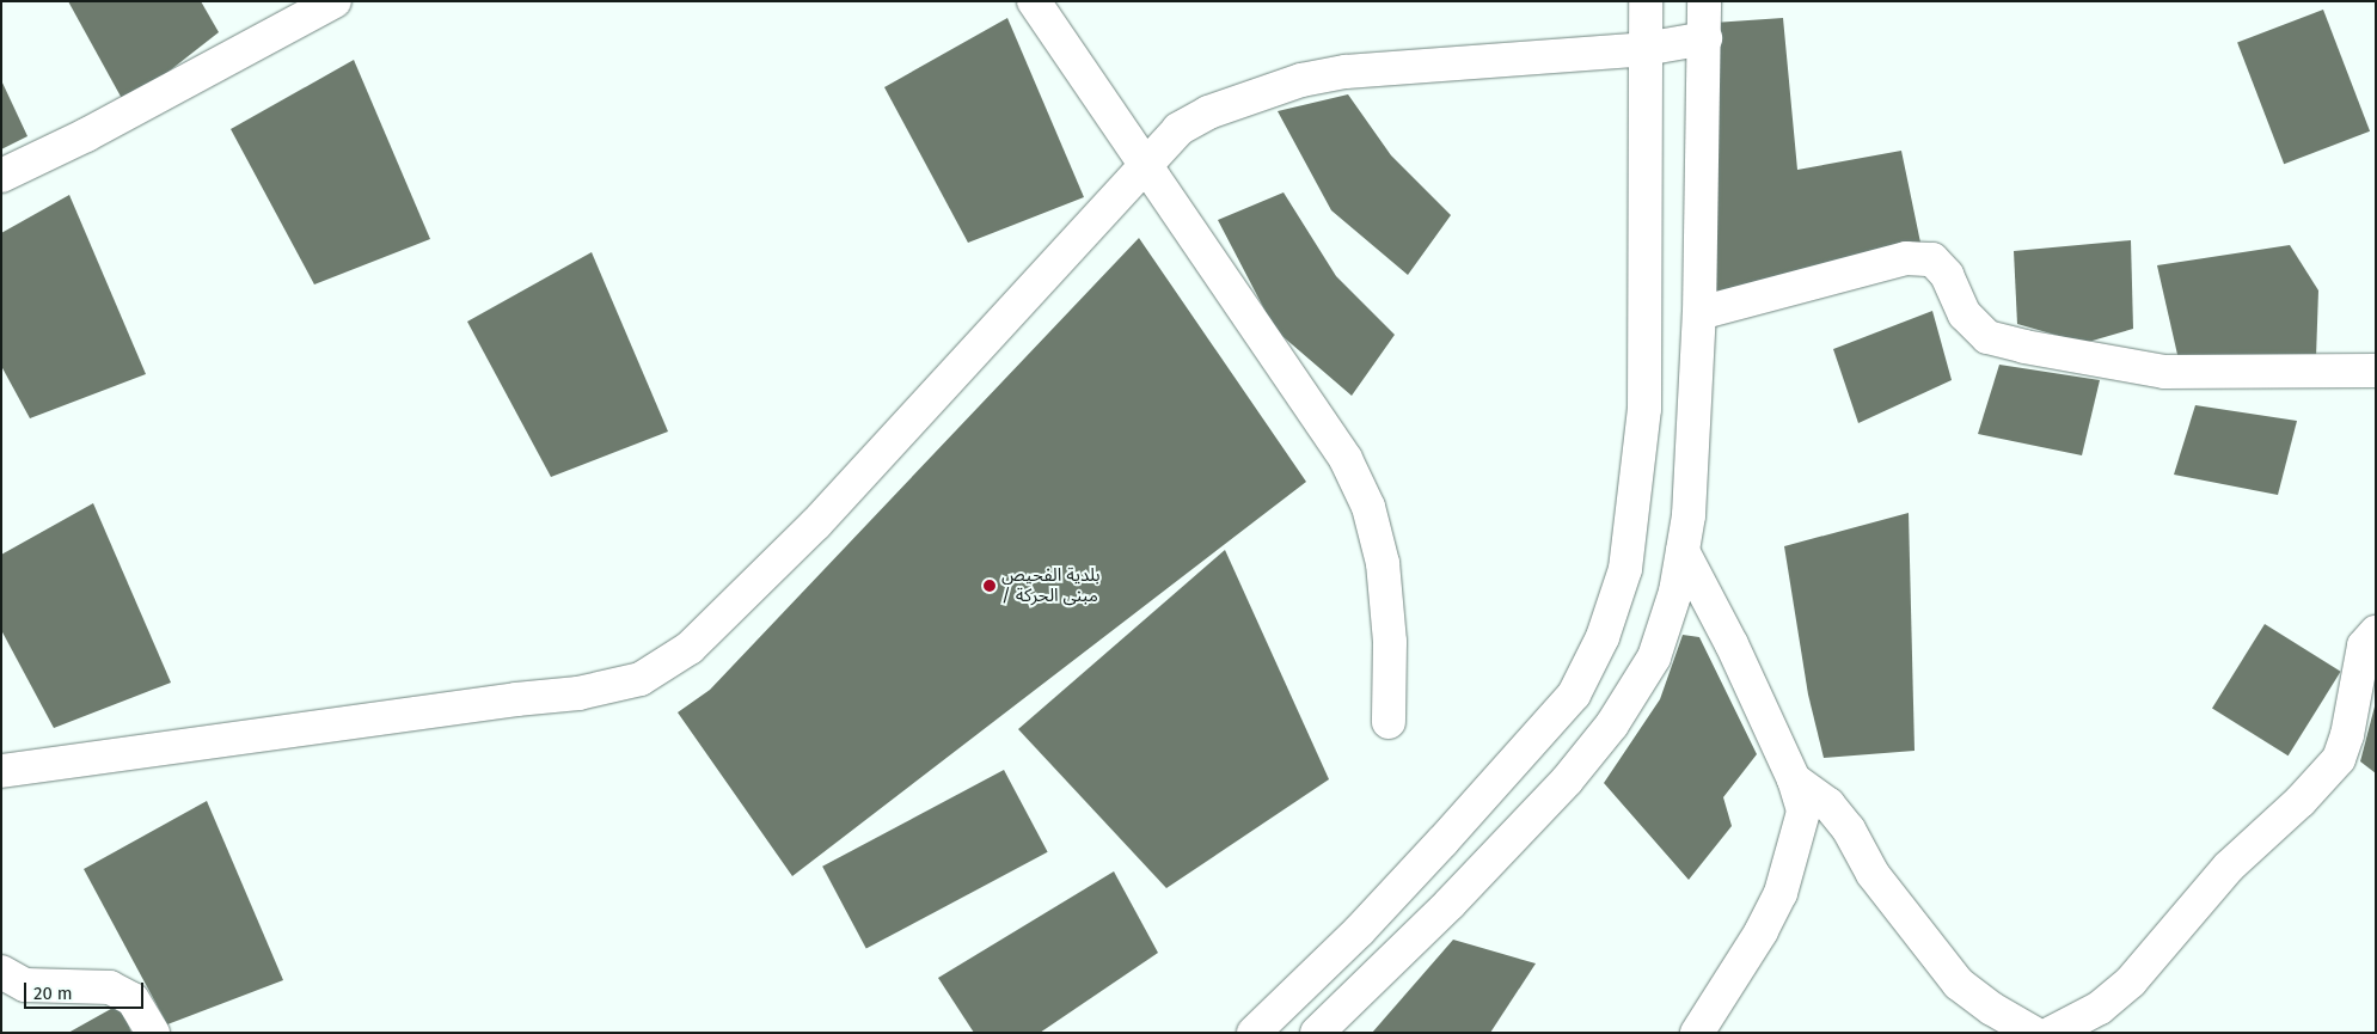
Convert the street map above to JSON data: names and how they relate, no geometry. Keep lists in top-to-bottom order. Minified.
{"places":["بلدية الفحيص / مبنى الحركة"],"scale_bar":"20 m"}
